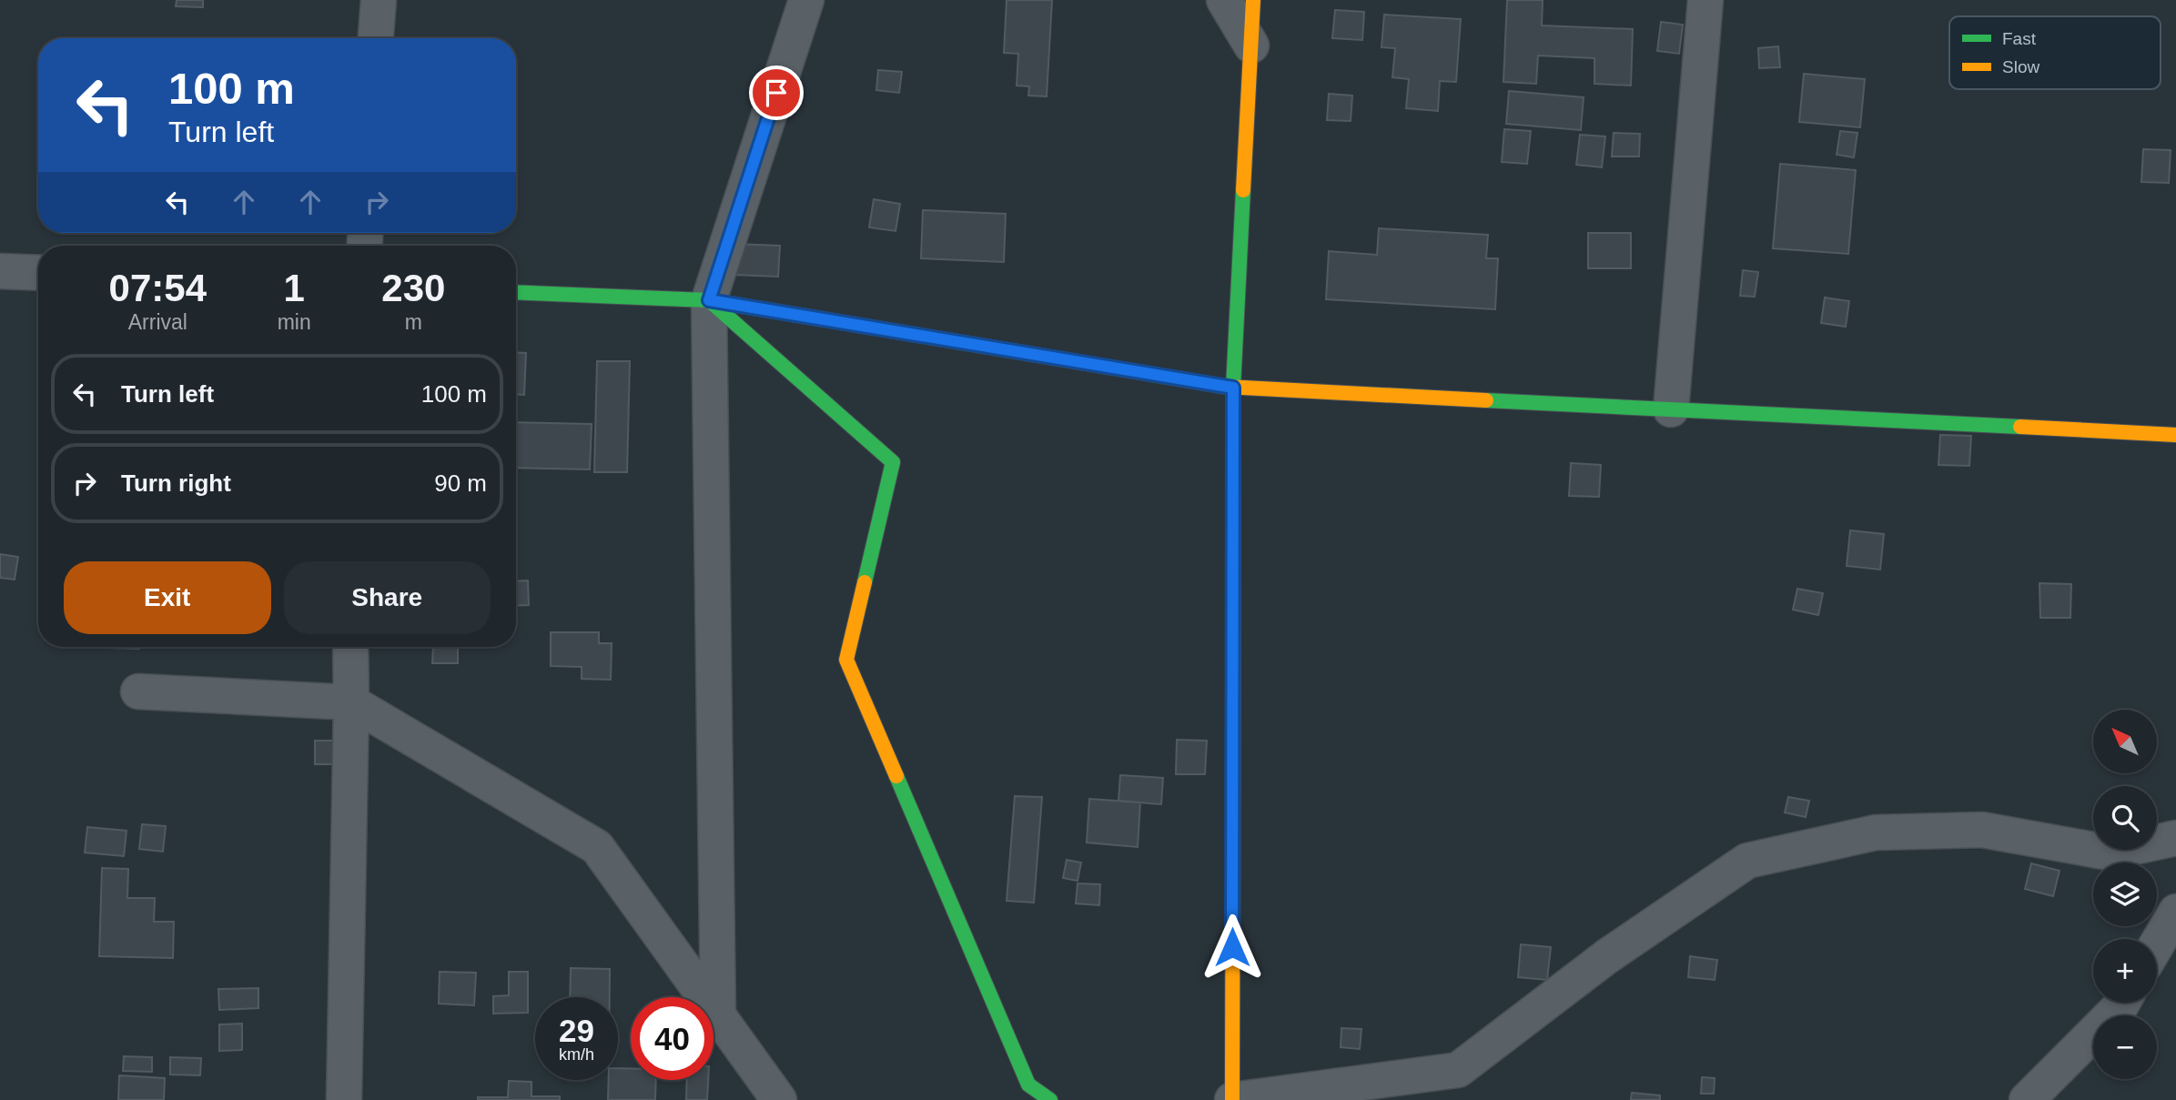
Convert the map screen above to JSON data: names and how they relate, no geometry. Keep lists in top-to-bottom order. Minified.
{"legend":["Fast","Slow"],"north":"top left","page":{"turn":["100 m","Turn left"],"eta":["07:54","Arrival","1","min","230","m"],"list":[{"name":"Turn left","value":"100 m"},{"name":"Turn right","value":"90 m"}],"buttons":["Exit","Share"],"map_buttons":["+","−"],"speed":"29 km/h","limit":"40"}}
